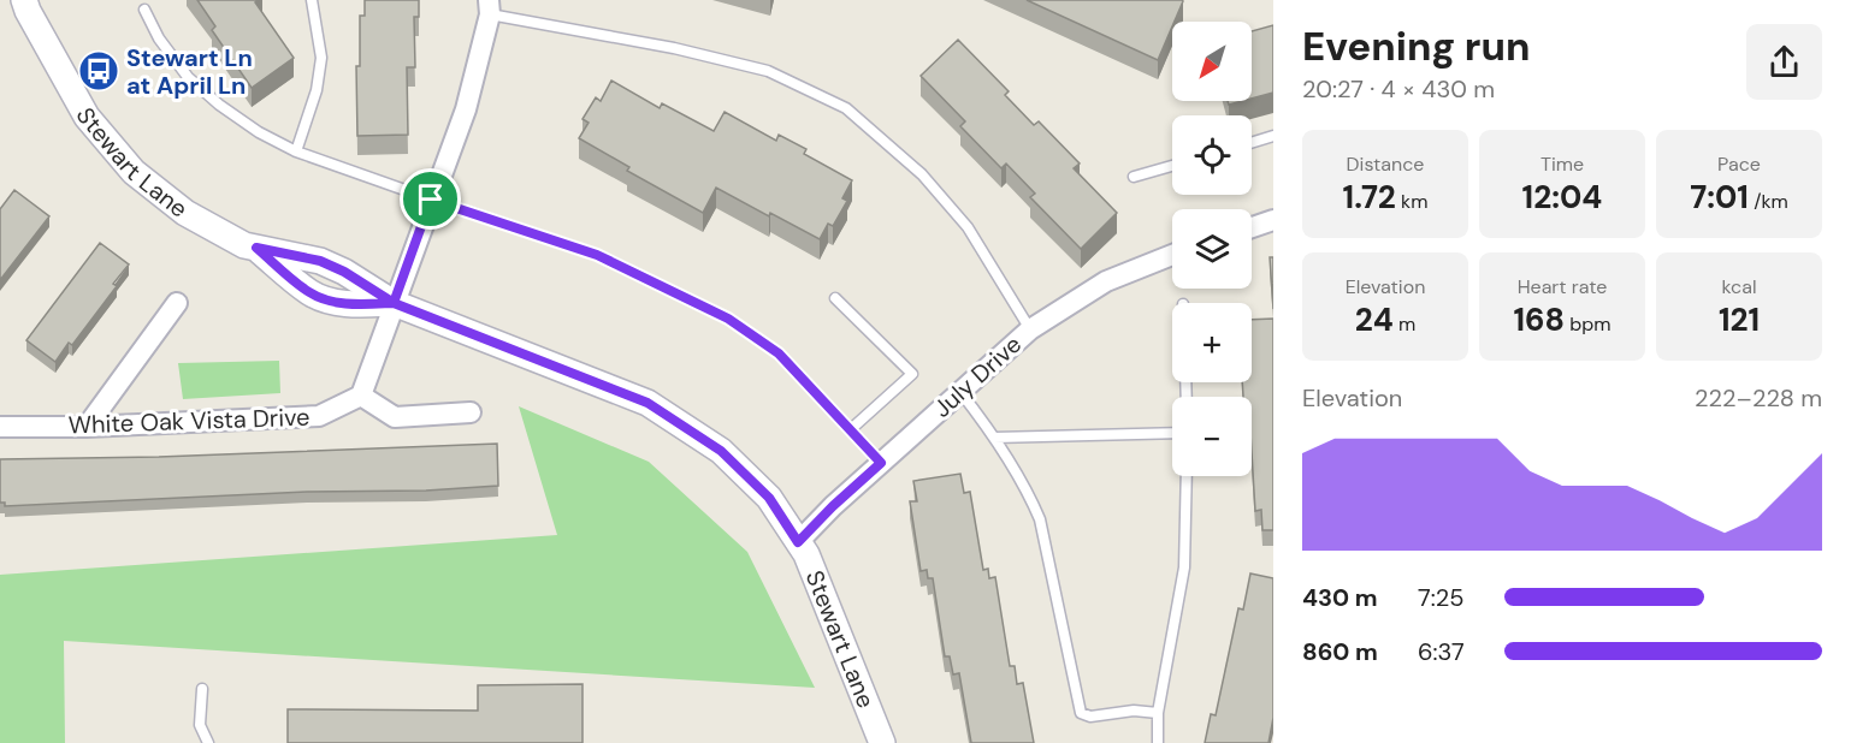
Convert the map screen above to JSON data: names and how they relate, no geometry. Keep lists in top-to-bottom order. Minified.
{"streets":{"street":["Stewart Lane","July Drive","White Oak Vista Drive"]},"crossings":[["Stewart Lane","July Drive"]],"places":{"bus stop":["Stewart Ln at April Ln"]},"north":"bottom left","page":{"heading":["Evening run","20:27 · 4 × 430 m"],"map_buttons":["+","−"],"stats":[["Distance","1.72 km"],["Time","12:04"],["Pace","7:01 /km"],["Elevation","24 m"],["Heart rate","168 bpm"],["kcal","121"]],"chart":["Elevation","222–228 m"],"list":[{"name":"430 m","note":"7:25"},{"name":"860 m","note":"6:37"}]}}
